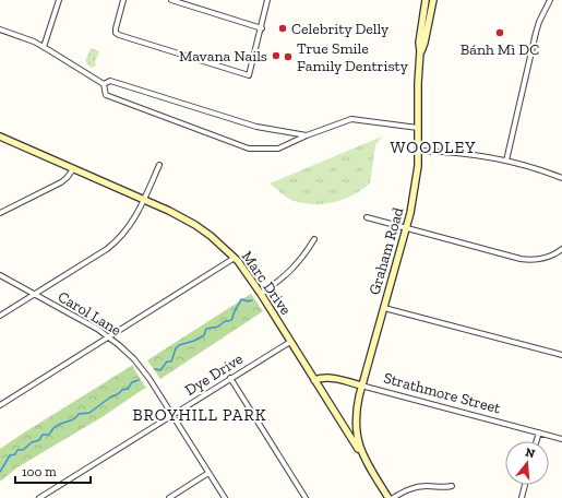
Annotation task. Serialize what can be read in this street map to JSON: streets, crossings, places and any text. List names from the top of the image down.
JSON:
{
  "streets": {
    "street": [
      "Graham Road",
      "Marc Drive",
      "Carol Lane",
      "Dye Drive",
      "Strathmore Street"
    ]
  },
  "crossings": [
    ["Graham Road", "Marc Drive"],
    ["Graham Road", "Strathmore Street"],
    ["Marc Drive", "Dye Drive"],
    ["Marc Drive", "Strathmore Street"],
    ["Carol Lane", "Dye Drive"]
  ],
  "districts": ["WOODLEY", "BROYHILL PARK"],
  "places": [
    "Celebrity Delly",
    "Bánh Mì DC",
    "Mavana Nails",
    "True Smile Family Dentristy"
  ],
  "scale_bar": "100 m",
  "north": "top"
}
